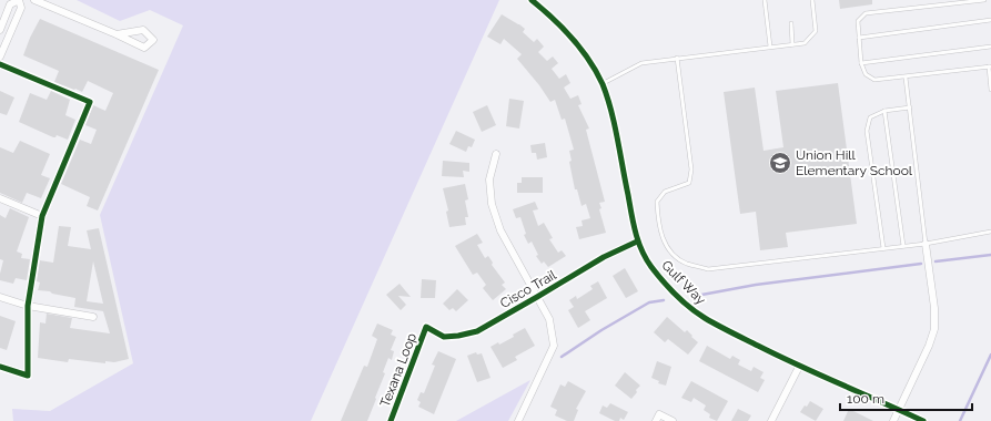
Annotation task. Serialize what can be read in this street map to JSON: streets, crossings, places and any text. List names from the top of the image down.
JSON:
{
  "streets": {
    "street": ["Gulf Way", "Cisco Trail", "Texana Loop"]
  },
  "crossings": [
    ["Gulf Way", "Cisco Trail"],
    ["Cisco Trail", "Texana Loop"]
  ],
  "places": {
    "school or university": ["Union Hill Elementary School"]
  },
  "scale_bar": "100 m"
}
